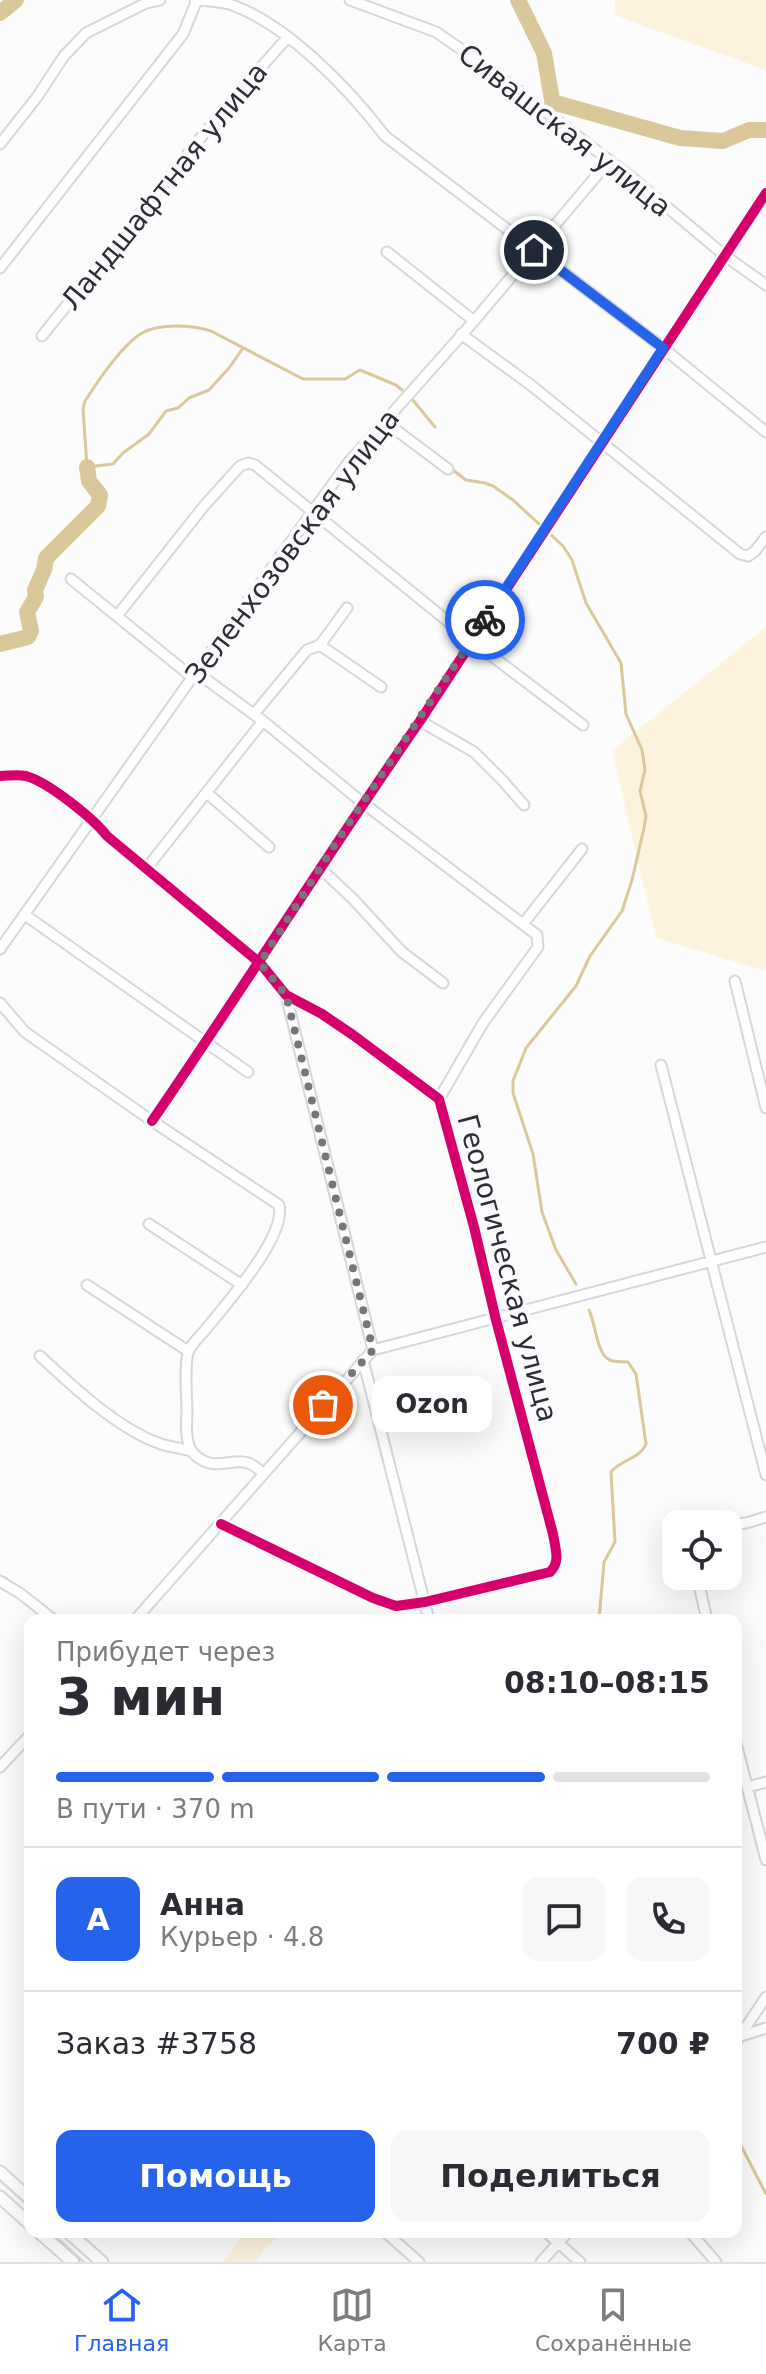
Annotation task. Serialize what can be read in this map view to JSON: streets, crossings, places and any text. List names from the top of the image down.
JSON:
{
  "streets": {
    "street": [
      "Сивашская улица",
      "Ландшафтная улица",
      "Зеленхозовская улица",
      "Геологическая улица"
    ]
  },
  "crossings": [
    ["Сивашская улица", "Зеленхозовская улица"],
    ["Зеленхозовская улица", "Геологическая улица"]
  ],
  "places": ["Ozon"],
  "page": {
    "bubble": "Ozon",
    "heading": ["3 мин", "Прибудет через", "08:10–08:15"],
    "panel": [
      "Анна",
      "Курьер · 4.8",
      "Заказ #3758",
      "700 ₽"
    ],
    "bar": "В пути · 370 m",
    "round": "А",
    "buttons": ["Помощь", "Поделиться"],
    "tabs": ["Главная", "Карта", "Сохранённые"]
  }
}
